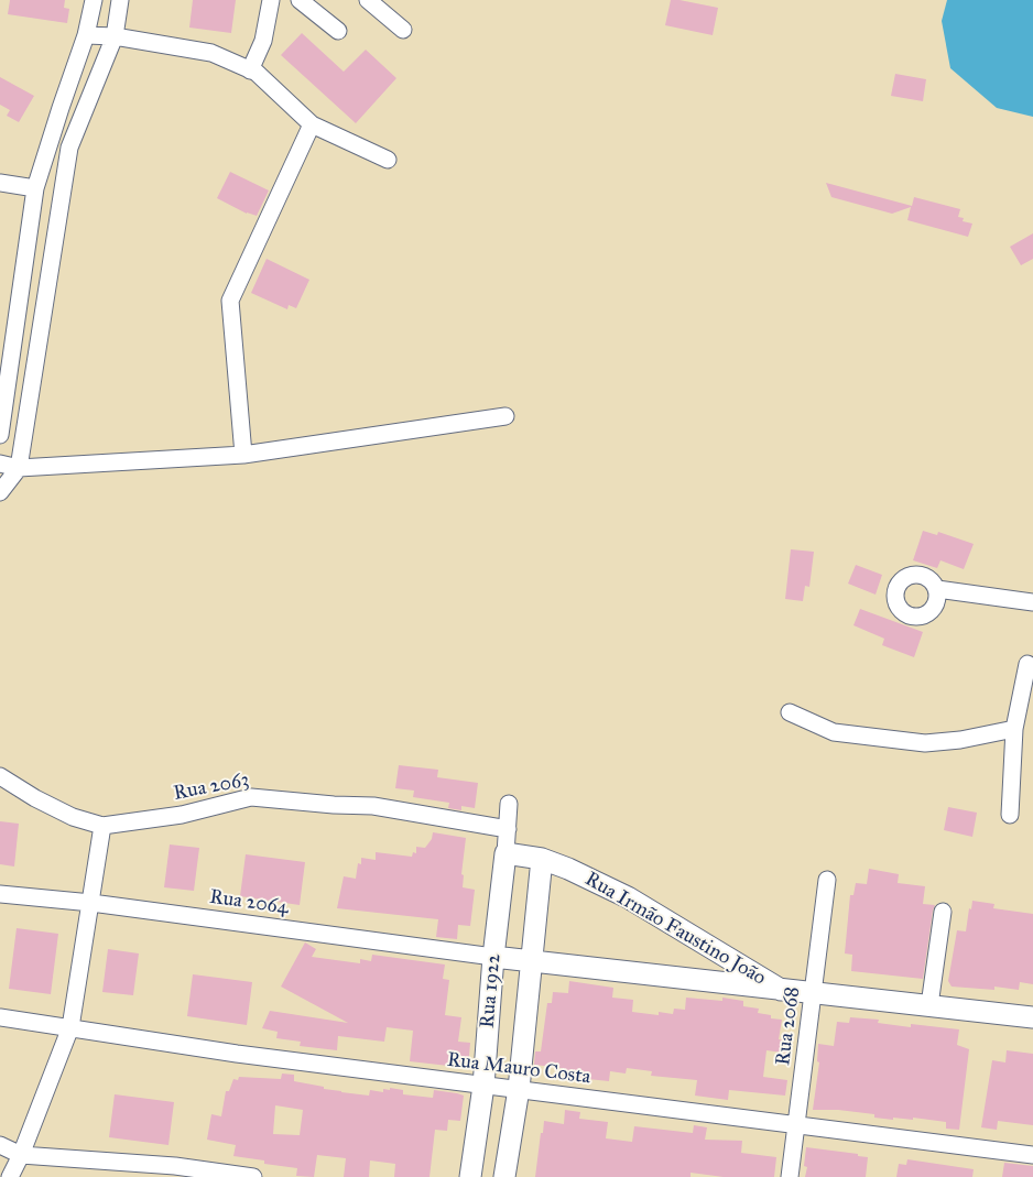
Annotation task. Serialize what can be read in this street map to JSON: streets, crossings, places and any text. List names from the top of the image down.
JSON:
{
  "streets": {
    "street": [
      "Rua 2063",
      "Rua 2064",
      "Rua Irmão Faustino João",
      "Rua 1922",
      "Rua 2068",
      "Rua Mauro Costa"
    ]
  },
  "crossings": [
    ["Rua 2063", "Rua 1922"],
    ["Rua 2064", "Rua Irmão Faustino João"],
    ["Rua 2064", "Rua 1922"],
    ["Rua Irmão Faustino João", "Rua 1922"],
    ["Rua Irmão Faustino João", "Rua 2068"],
    ["Rua 1922", "Rua Mauro Costa"],
    ["Rua 2068", "Rua Mauro Costa"]
  ]
}
